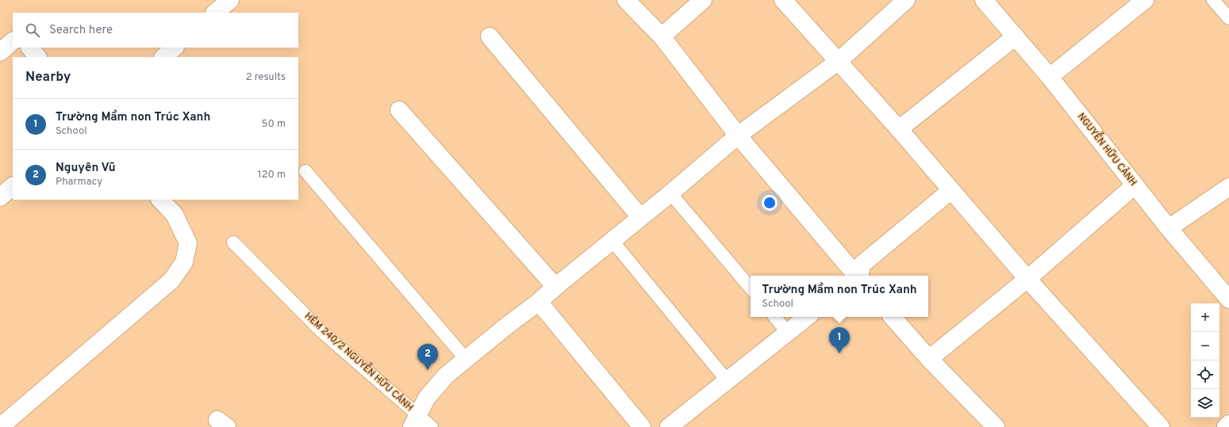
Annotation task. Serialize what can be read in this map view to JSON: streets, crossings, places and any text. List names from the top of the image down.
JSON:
{
  "streets": {
    "street": ["NGUYỄN HỮU CẢNH"],
    "lane": ["HẺM 240/2 NGUYỄN HỮU CẢNH"]
  },
  "page": {
    "search": "Search here",
    "heading": ["Nearby", "2 results"],
    "list": [
      {
        "mark": "1",
        "name": "Trường Mầm non Trúc Xanh",
        "note": "School",
        "value": "50 m"
      },
      {
        "mark": "2",
        "name": "Nguyên Vũ",
        "note": "Pharmacy",
        "value": "120 m"
      }
    ],
    "popup": ["Trường Mầm non Trúc Xanh", "School"],
    "map_buttons": ["+", "−"],
    "pins": ["1", "2"]
  }
}
